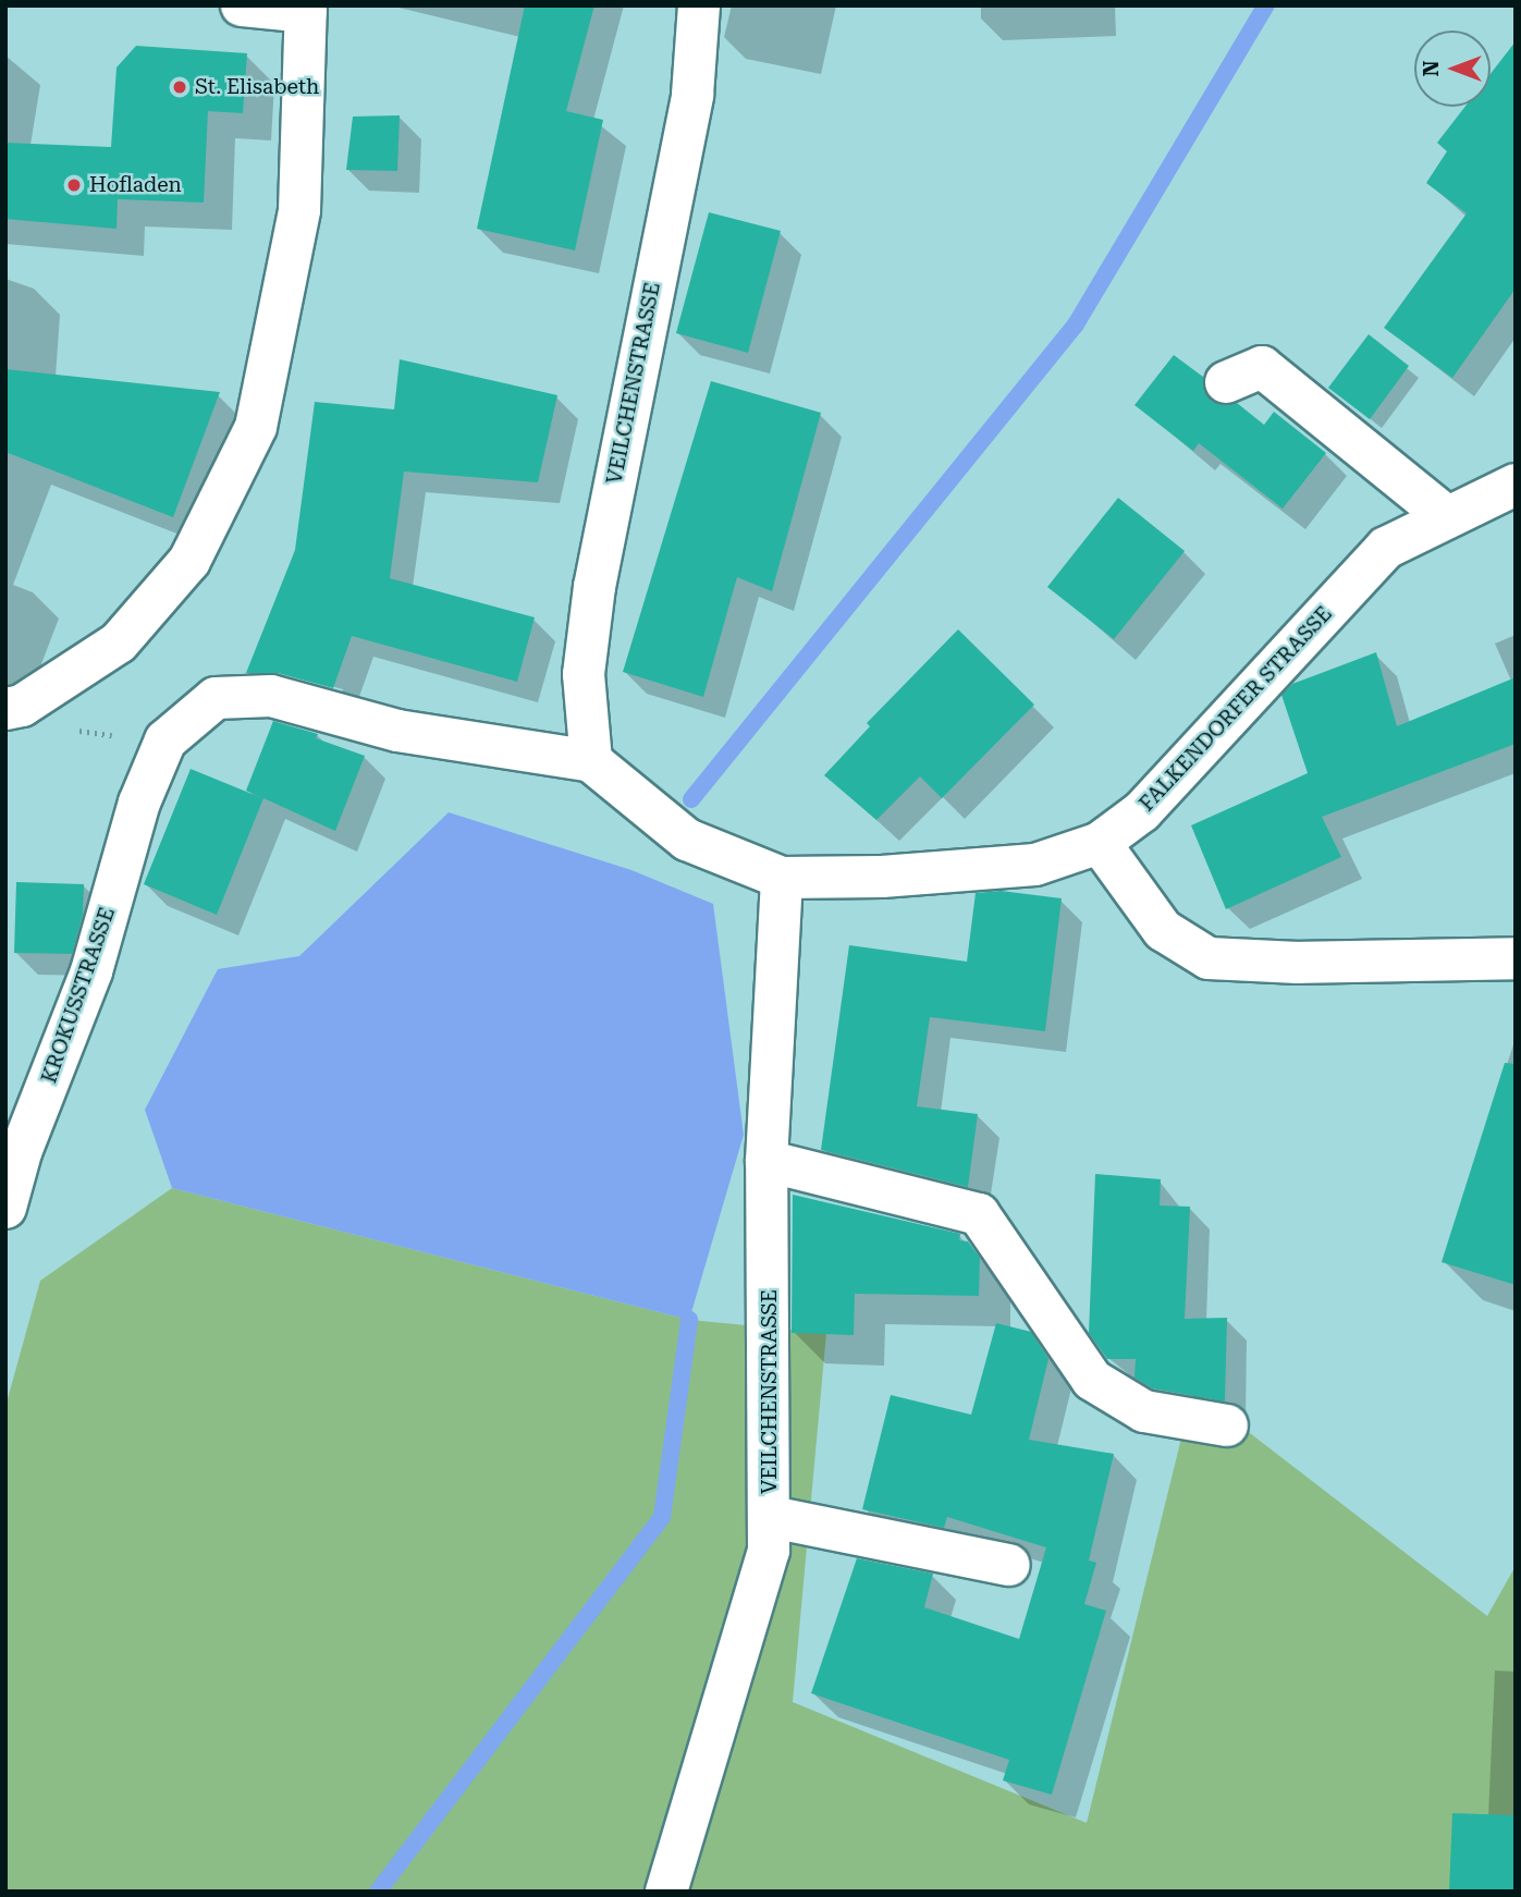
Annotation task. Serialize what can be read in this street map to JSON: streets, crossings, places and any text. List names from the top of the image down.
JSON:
{
  "streets": {
    "street": ["VEILCHENSTRASSE", "FALKENDORFER STRASSE", "KROKUSSTRASSE"]
  },
  "crossings": [
    ["VEILCHENSTRASSE", "FALKENDORFER STRASSE"]
  ],
  "places": ["St. Elisabeth", "Hofladen"],
  "north": "left"
}
